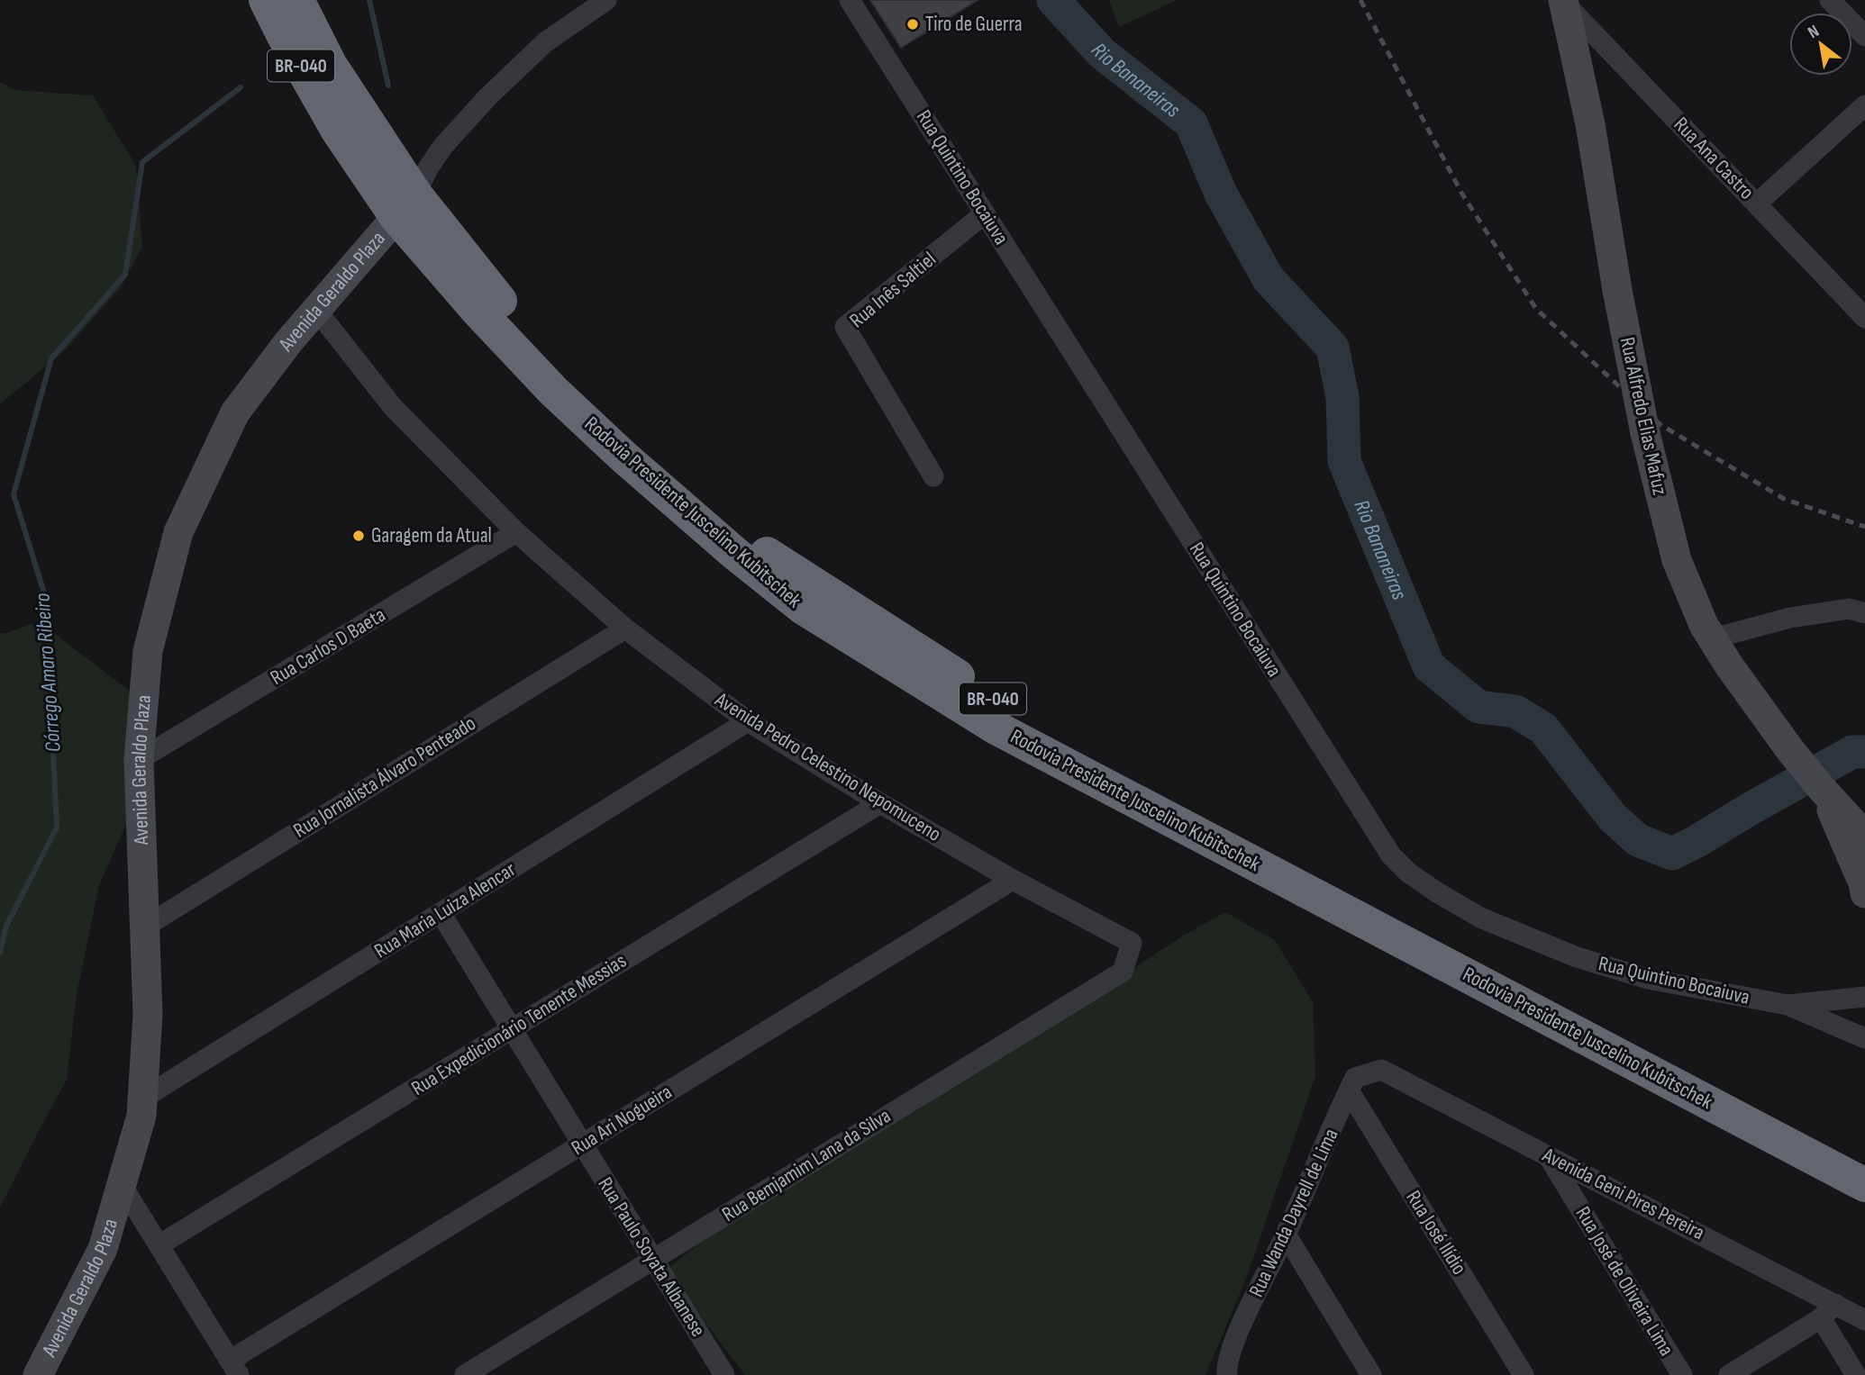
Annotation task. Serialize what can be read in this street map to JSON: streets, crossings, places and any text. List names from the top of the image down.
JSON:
{
  "streets": {
    "highway": ["BR-040", "Rodovia Presidente Juscelino Kubitschek"],
    "street": [
      "Rua Ana Castro",
      "Rua Quintino Bocaiuva",
      "Rua Inês Saltiel",
      "Avenida Geraldo Plaza",
      "Rua Alfredo Elias Mafuz",
      "Rua Carlos D Baeta",
      "Avenida Pedro Celestino Nepomuceno",
      "Rua Jornalista Álvaro Penteado",
      "Rua Maria Luiza Alencar",
      "Rua Expedicionário Tenente Messias",
      "Rua Ari Nogueira",
      "Rua Bemjamim Lana da Silva",
      "Avenida Geni Pires Pereira",
      "Rua Wanda Dayrell de Lima",
      "Rua José Ilídio",
      "Rua Paulo Soyata Albanese",
      "Rua José de Oliveira Lima"
    ]
  },
  "crossings": [
    ["Rua Ana Castro", "Rua Alfredo Elias Mafuz"],
    ["Rua Quintino Bocaiuva", "Rua Inês Saltiel"],
    ["Avenida Geraldo Plaza", "Rodovia Presidente Juscelino Kubitschek"],
    ["Avenida Geraldo Plaza", "Rua Carlos D Baeta"],
    ["Avenida Geraldo Plaza", "Avenida Pedro Celestino Nepomuceno"],
    ["Avenida Geraldo Plaza", "Rua Jornalista Álvaro Penteado"],
    ["Avenida Geraldo Plaza", "Rua Maria Luiza Alencar"],
    ["Rua Carlos D Baeta", "Avenida Pedro Celestino Nepomuceno"],
    ["Avenida Pedro Celestino Nepomuceno", "Rua Jornalista Álvaro Penteado"],
    ["Avenida Pedro Celestino Nepomuceno", "Rua Maria Luiza Alencar"],
    ["Avenida Pedro Celestino Nepomuceno", "Rua Expedicionário Tenente Messias"],
    ["Avenida Pedro Celestino Nepomuceno", "Rua Ari Nogueira"],
    ["Avenida Pedro Celestino Nepomuceno", "Rua Bemjamim Lana da Silva"],
    ["Rua Maria Luiza Alencar", "Rua Paulo Soyata Albanese"],
    ["Rua Expedicionário Tenente Messias", "Rua Paulo Soyata Albanese"],
    ["Rua Ari Nogueira", "Rua Paulo Soyata Albanese"],
    ["Rua Bemjamim Lana da Silva", "Rua Paulo Soyata Albanese"],
    ["Avenida Geni Pires Pereira", "Rua Wanda Dayrell de Lima"],
    ["Avenida Geni Pires Pereira", "Rua José de Oliveira Lima"],
    ["Rua Wanda Dayrell de Lima", "Rua José Ilídio"]
  ],
  "water": ["Rio Bananeiras", "Córrego Amaro Ribeiro"],
  "places": ["Tiro de Guerra", "Garagem da Atual"],
  "north": "top left"
}
